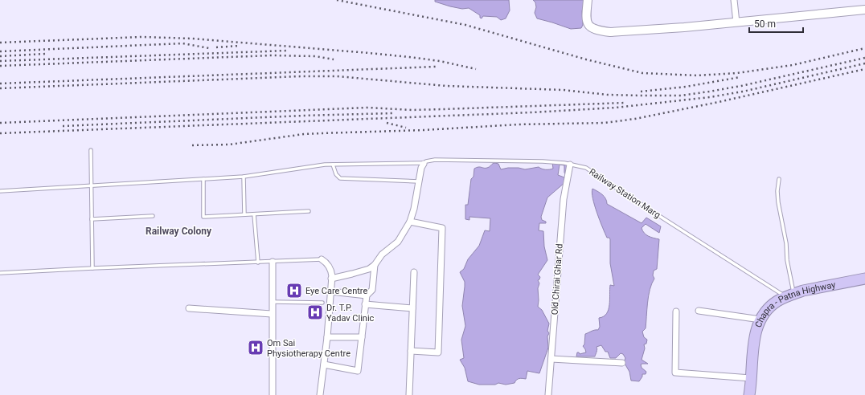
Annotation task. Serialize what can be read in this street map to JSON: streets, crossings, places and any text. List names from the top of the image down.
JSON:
{
  "streets": {
    "highway": ["Chapra - Patna Highway"],
    "street": ["Old Chirai Ghar Rd"],
    "lane": ["Railway Station Marg"]
  },
  "crossings": [
    ["Railway Station Marg", "Old Chirai Ghar Rd"],
    ["Railway Station Marg", "Chapra - Patna Highway"]
  ],
  "districts": ["Railway Colony"],
  "places": {
    "hospital": ["Eye Care Centre", "Dr. T.P. Yadav Clinic", "Om Sai Physiotherapy Centre"]
  },
  "scale_bar": "50 m"
}
